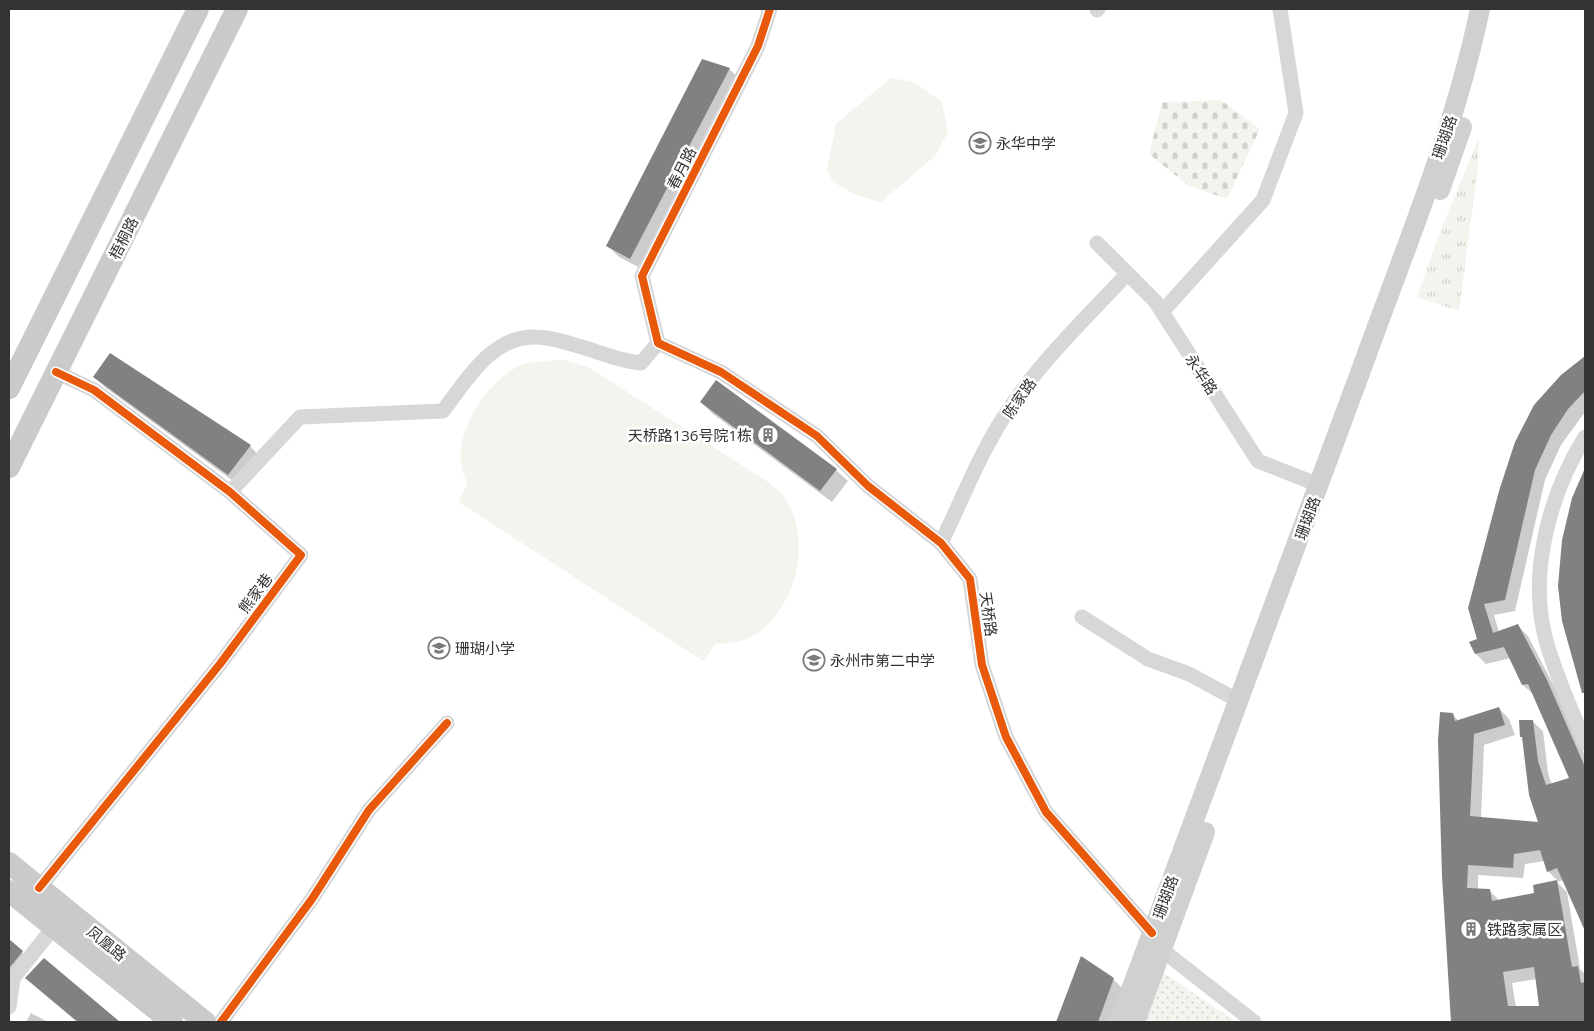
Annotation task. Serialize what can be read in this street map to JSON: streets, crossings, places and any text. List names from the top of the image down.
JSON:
{
  "streets": {
    "main road": ["珊瑚路", "梧桐路", "凤凰路"],
    "street": [
      "春月路",
      "永华路",
      "陈家路",
      "熊家巷",
      "天桥路"
    ]
  },
  "crossings": [
    ["珊瑚路", "永华路"],
    ["珊瑚路", "天桥路"],
    ["春月路", "天桥路"],
    ["梧桐路", "熊家巷"],
    ["永华路", "陈家路"],
    ["陈家路", "天桥路"],
    ["熊家巷", "凤凰路"]
  ],
  "places": {
    "school or university": ["永华中学", "珊瑚小学", "永州市第二中学"],
    "building": ["天桥路136号院1栋", "铁路家属区"]
  }
}
